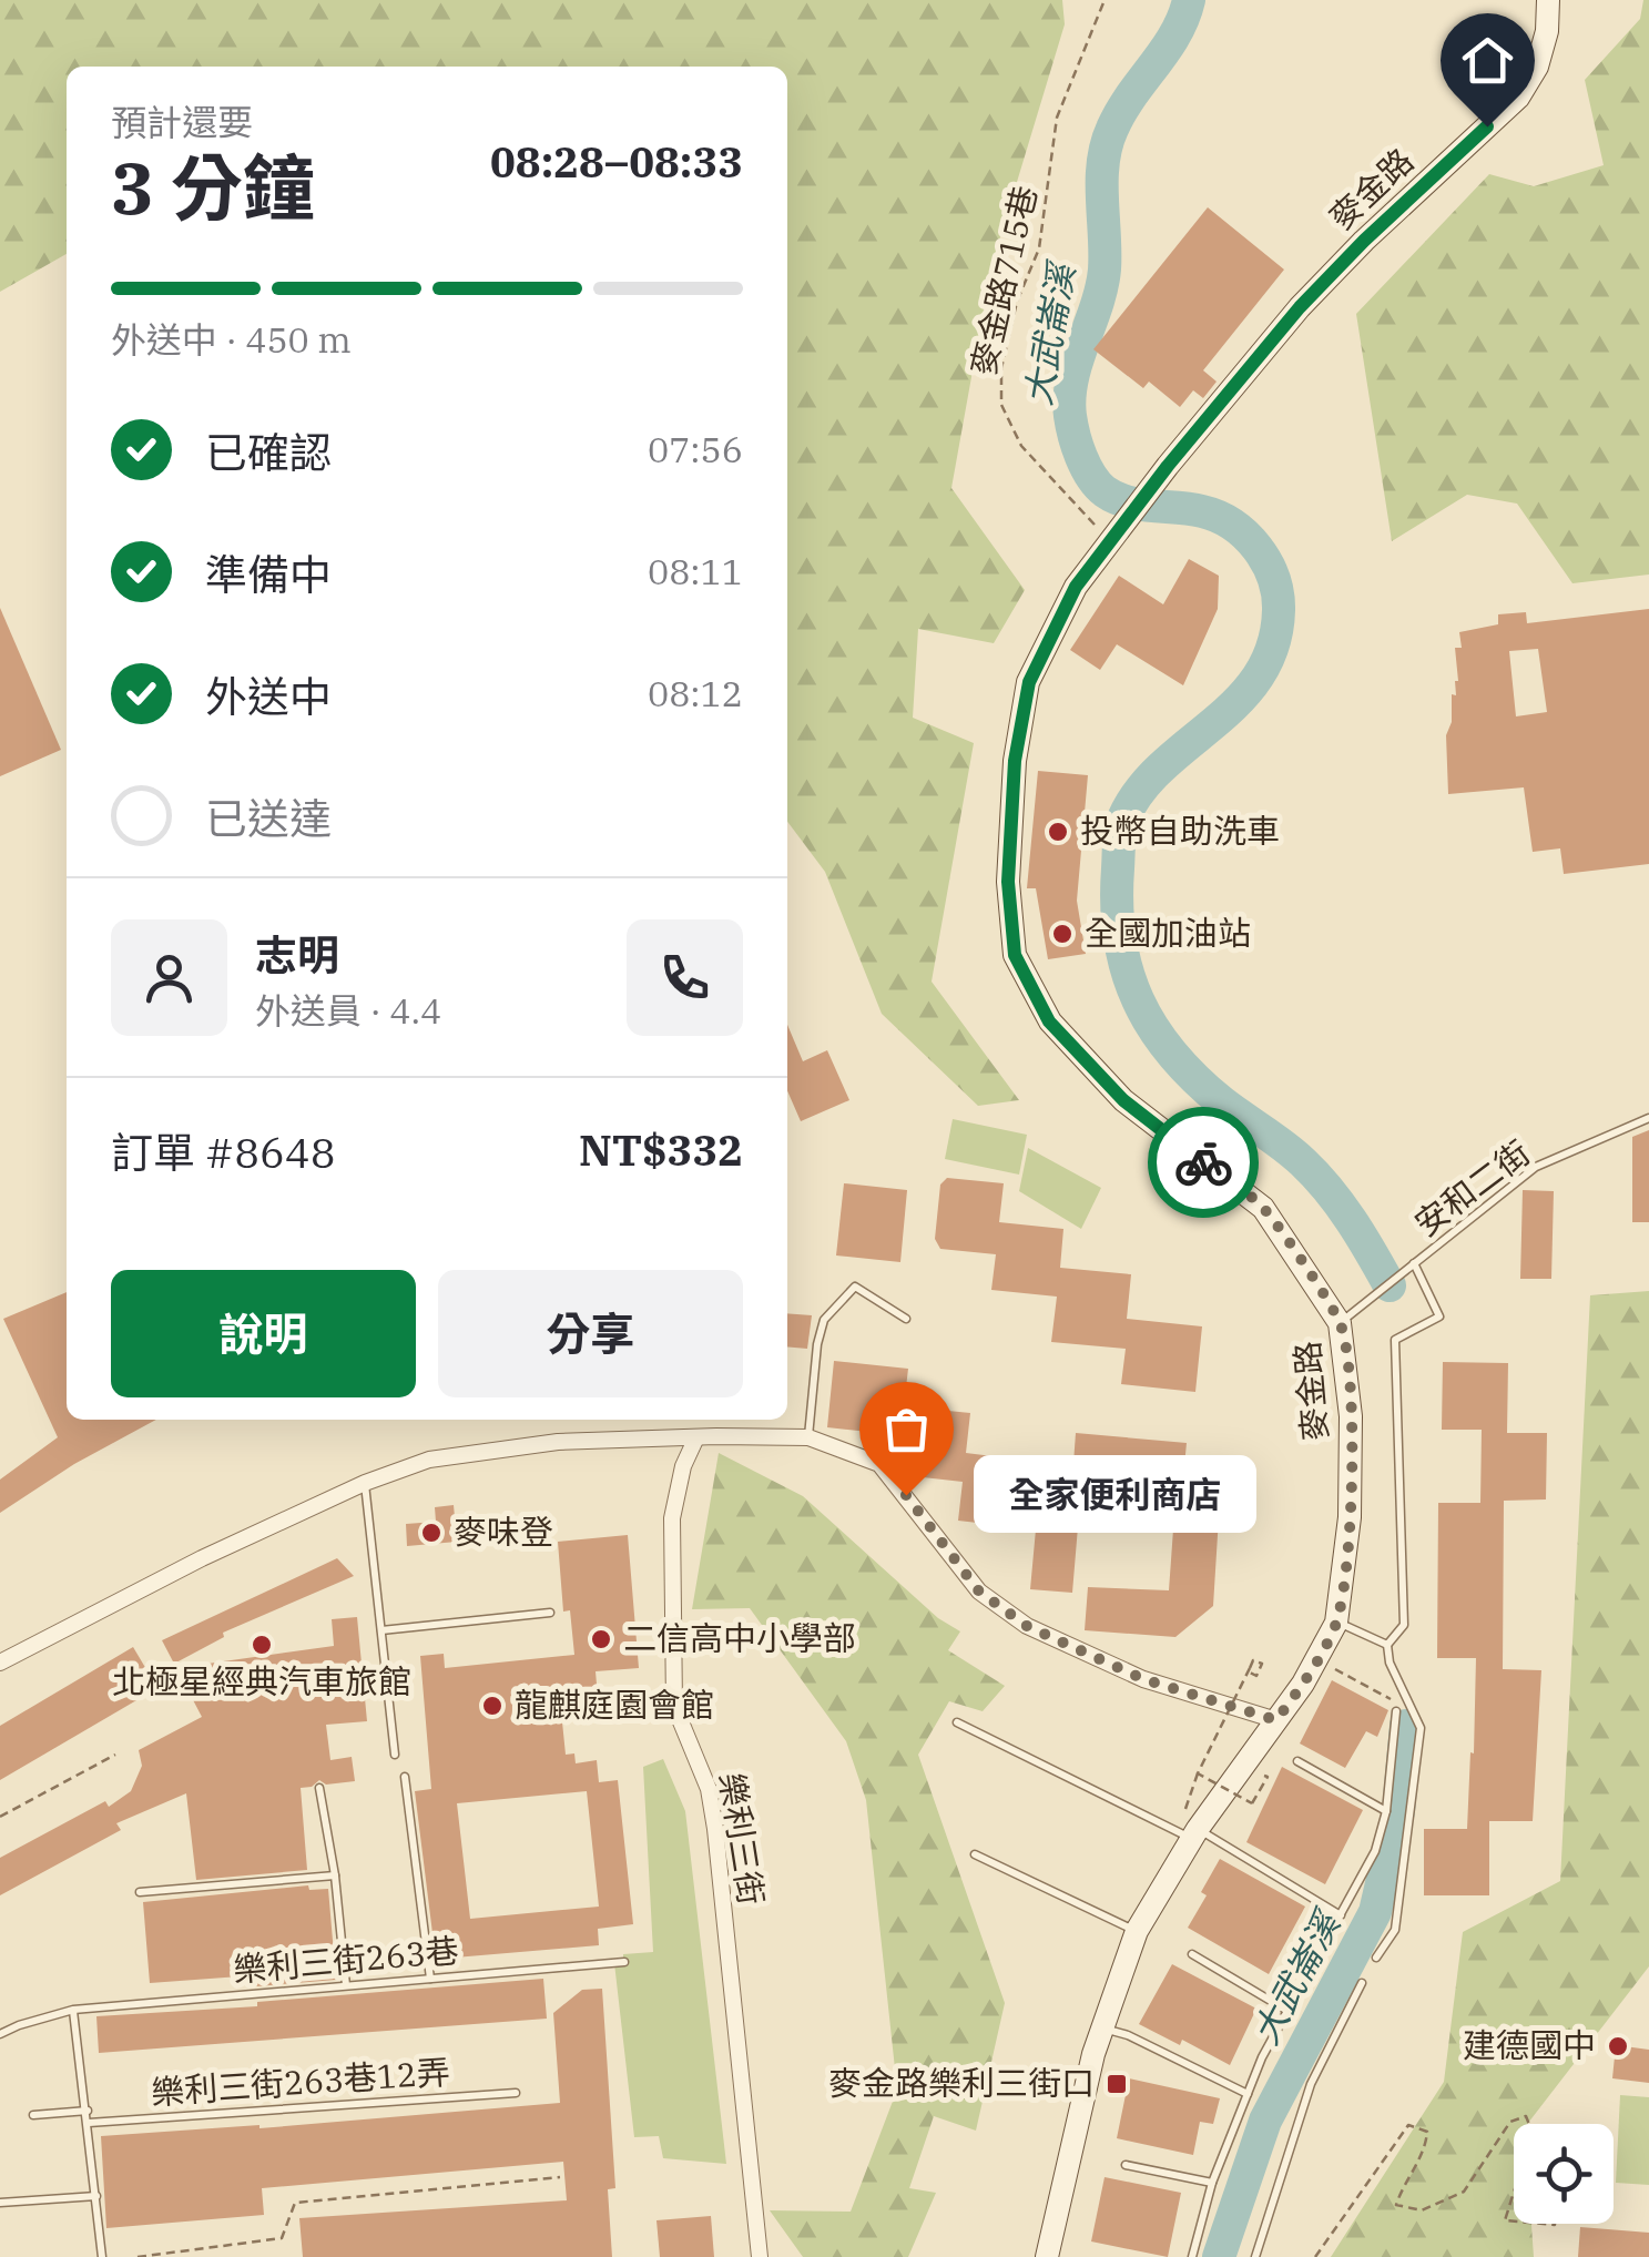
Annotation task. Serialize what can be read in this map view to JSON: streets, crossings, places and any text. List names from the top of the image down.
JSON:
{
  "streets": {
    "street": ["麥金路", "樂利三街"],
    "lane": ["安和二街", "樂利三街263巷", "樂利三街263巷12弄"],
    "path": ["麥金路715巷"]
  },
  "crossings": [
    ["麥金路", "麥金路715巷"],
    ["麥金路", "安和二街"]
  ],
  "water": ["大武崙溪"],
  "places": {
    "other": [
      "投幣自助洗車",
      "全國加油站",
      "全家便利商店",
      "麥味登",
      "二信高中小學部",
      "北極星經典汽車旅館",
      "龍麒庭園會館",
      "建德國中"
    ],
    "transit": ["麥金路樂利三街口"]
  },
  "page": {
    "heading": ["3 分鐘", "預計還要", "08:28–08:33"],
    "panel": [
      "志明",
      "外送員 · 4.4",
      "訂單 #8648",
      "NT$332"
    ],
    "bar": "外送中 · 450 m",
    "list": [
      ["已確認", "07:56"],
      ["準備中", "08:11"],
      ["外送中", "08:12"],
      "已送達"
    ],
    "buttons": ["說明", "分享"],
    "bubble": "全家便利商店"
  }
}
